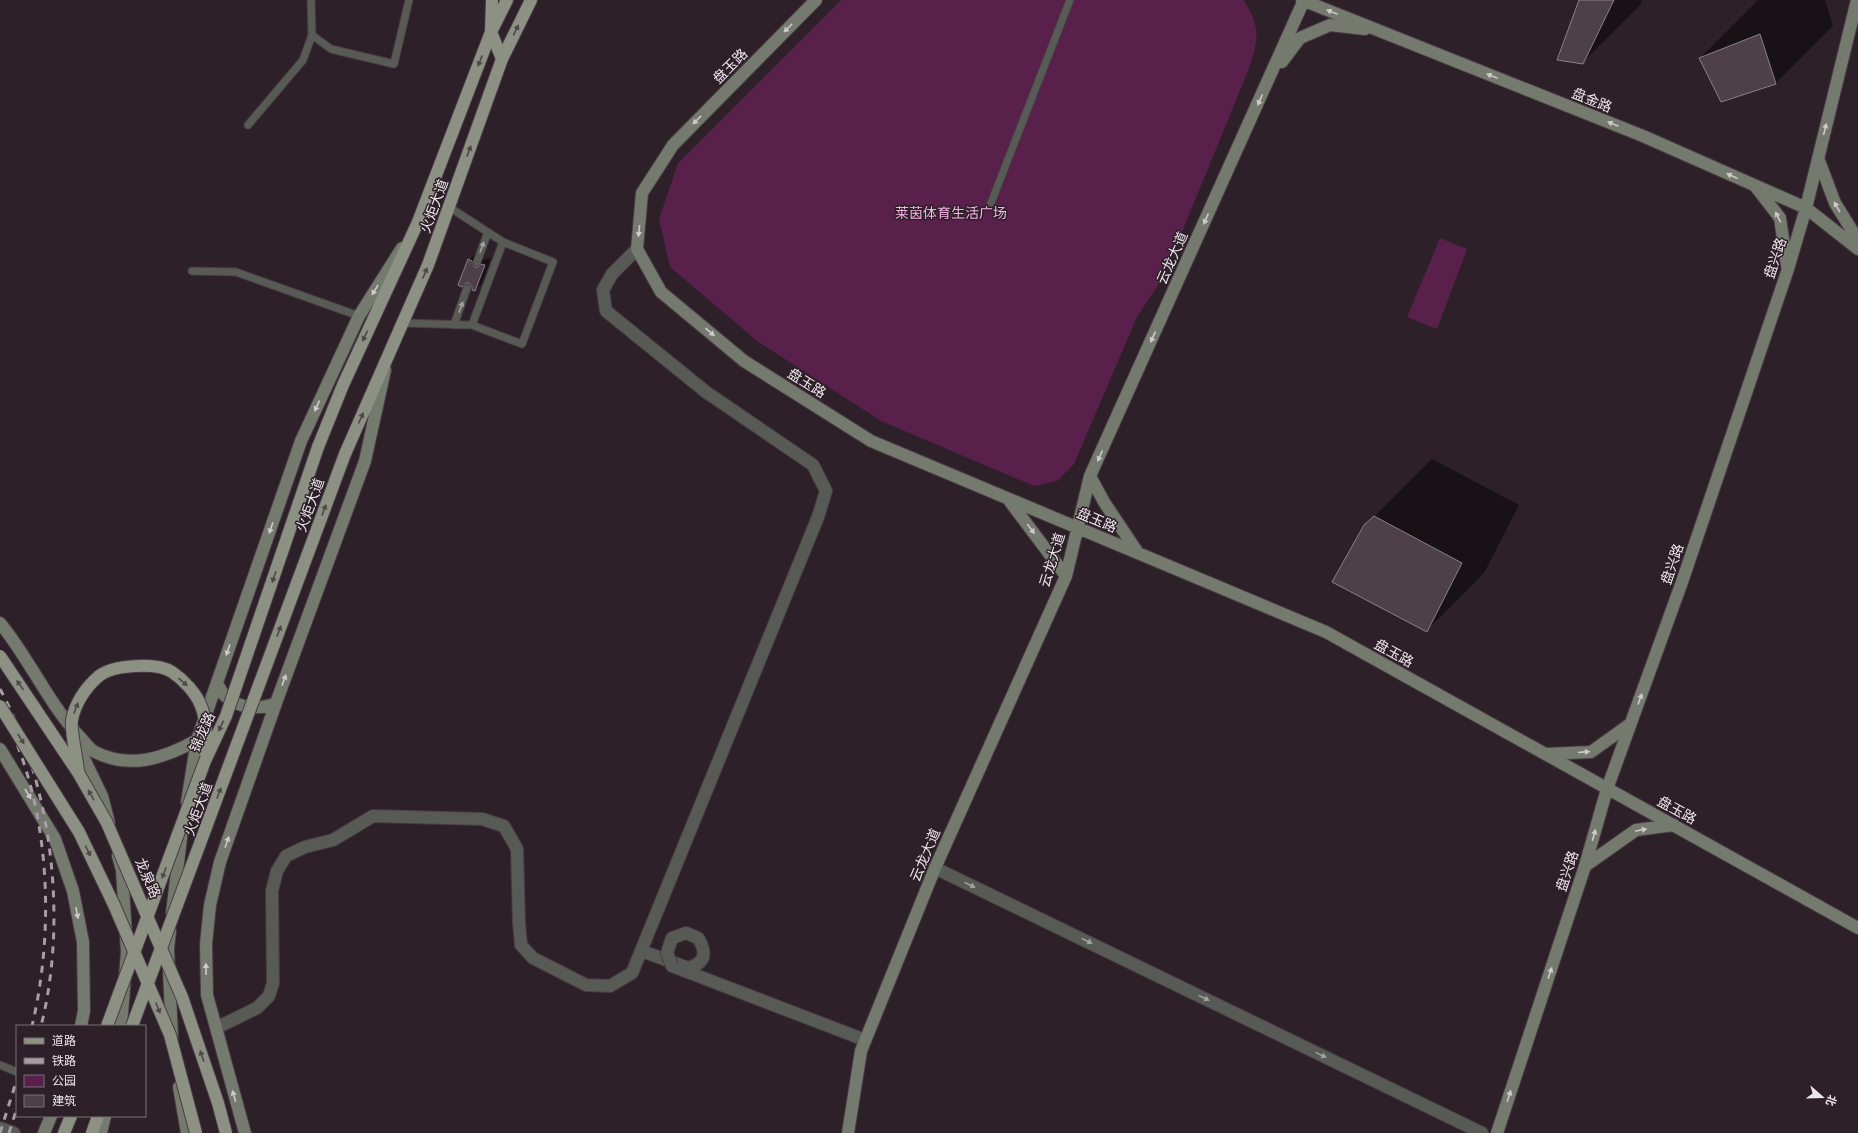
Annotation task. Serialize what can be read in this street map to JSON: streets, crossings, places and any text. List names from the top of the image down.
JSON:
{
  "streets": {
    "main road": ["火炬大道", "锦龙路", "龙泉路"],
    "street": [
      "盘玉路",
      "盘金路",
      "云龙大道",
      "盘兴路"
    ]
  },
  "crossings": [
    ["盘玉路", "云龙大道"],
    ["盘玉路", "盘兴路"],
    ["盘金路", "云龙大道"],
    ["盘金路", "盘兴路"],
    ["火炬大道", "锦龙路"]
  ],
  "one_way": [
    "盘金路",
    "云龙大道",
    "盘兴路",
    "锦龙路"
  ],
  "parks": ["莱茵体育生活广场"],
  "legend": [
    "道路",
    "铁路",
    "公园",
    "建筑"
  ],
  "north": "right"
}
